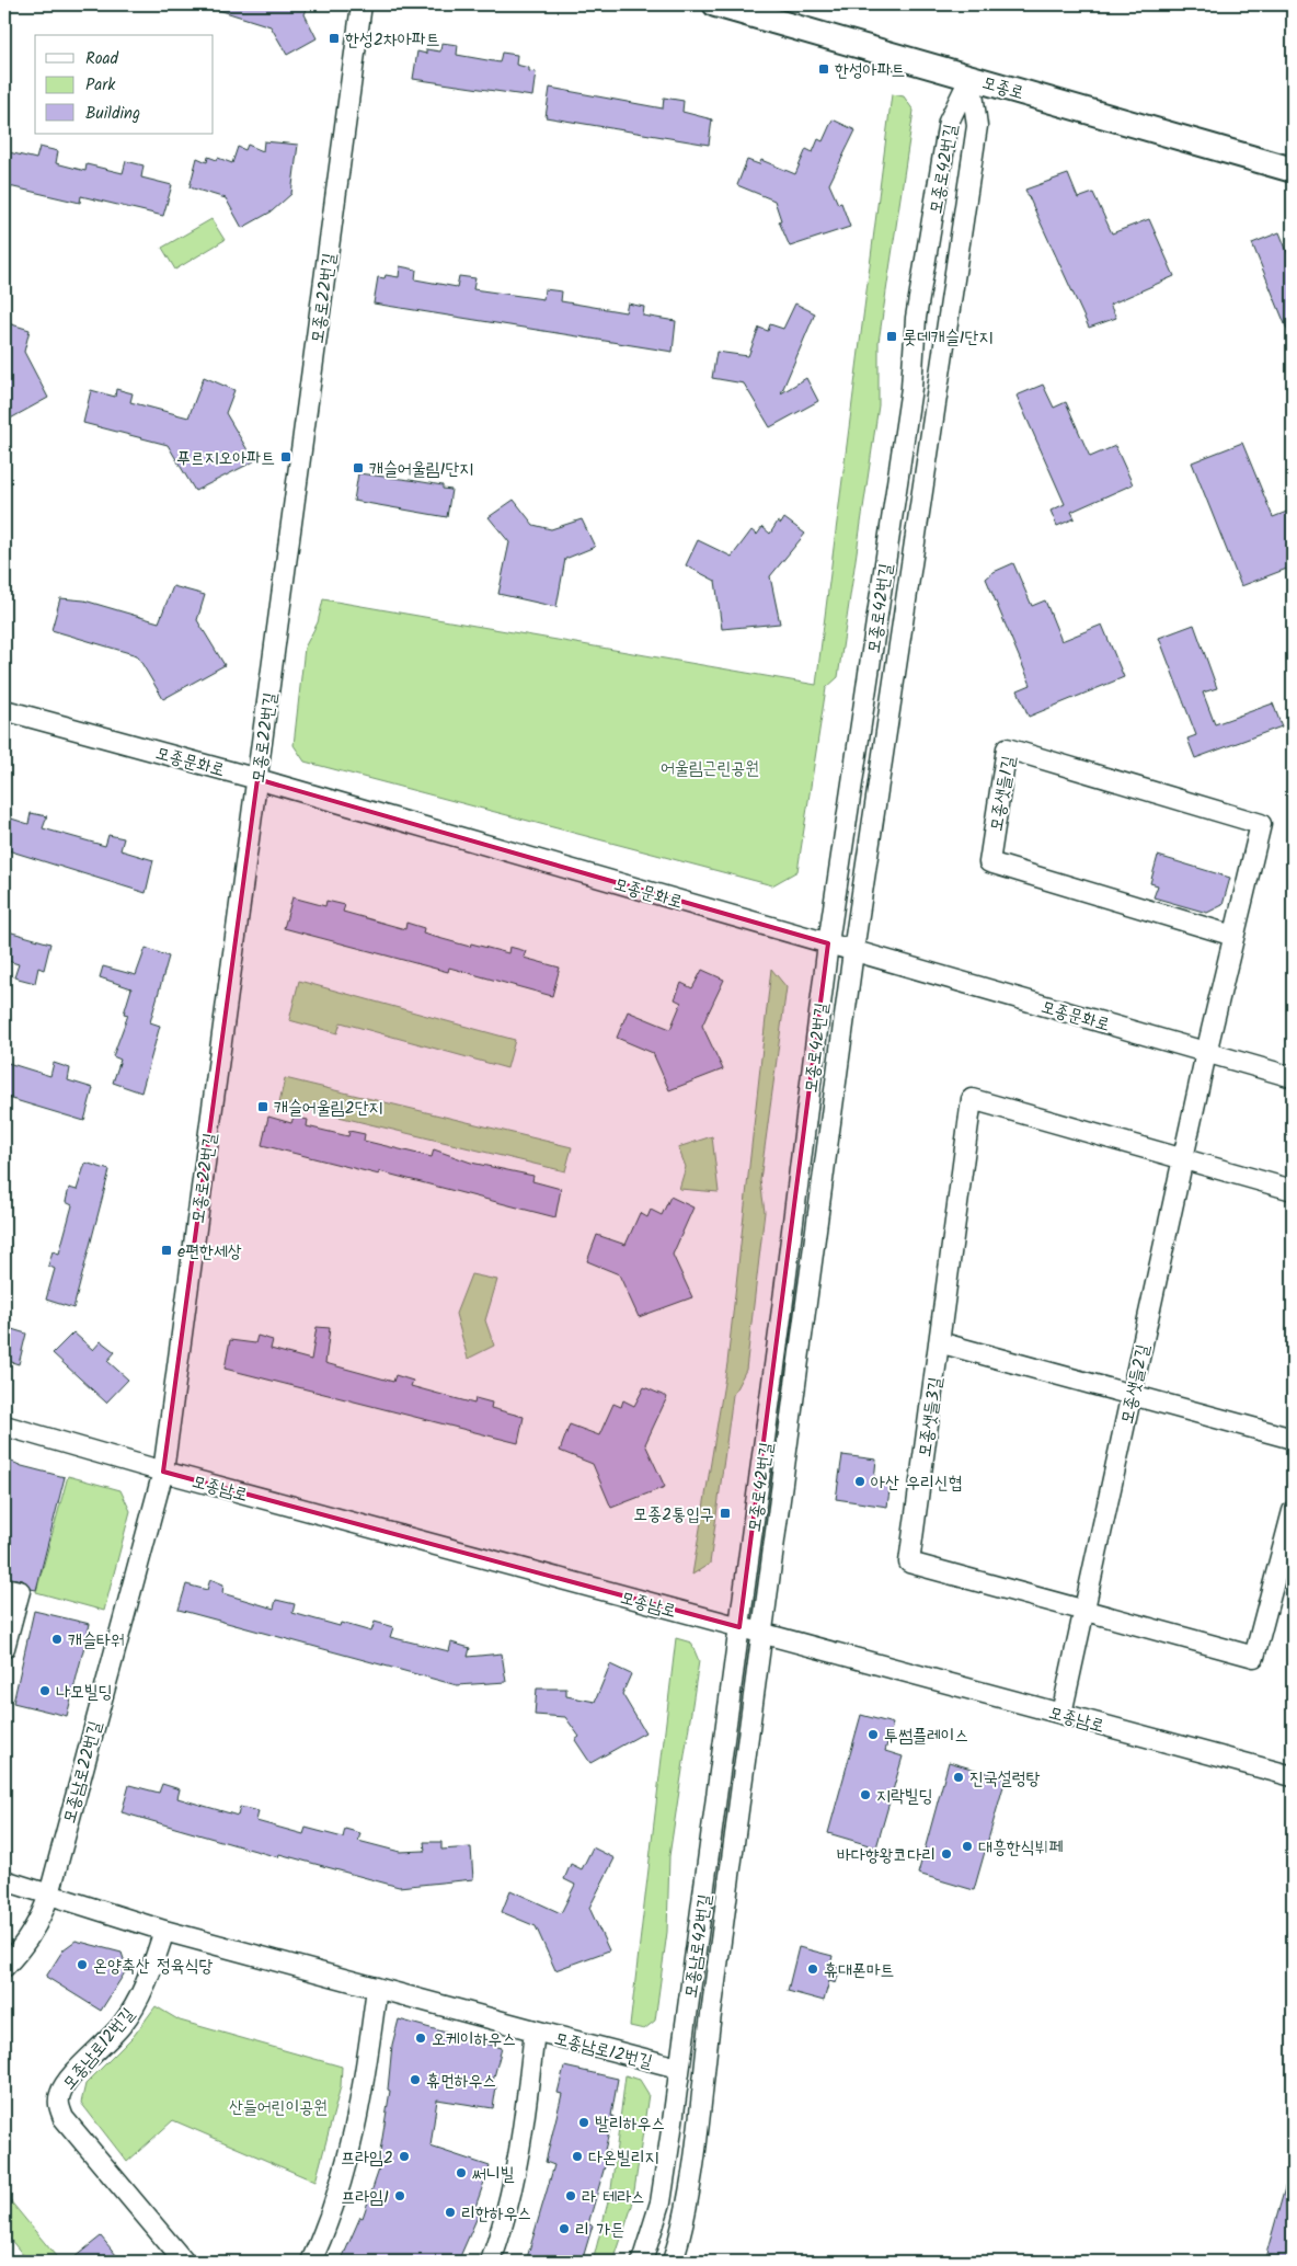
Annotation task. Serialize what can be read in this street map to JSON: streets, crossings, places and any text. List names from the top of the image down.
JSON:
{
  "streets": {
    "street": [
      "모종로",
      "모종로42번길",
      "모종로22번길",
      "모종문화로",
      "모종샛들1길",
      "모종샛들2길",
      "모종샛들3길",
      "모종남로",
      "모종남로22번길",
      "모종남로42번길",
      "모종남로12번길"
    ]
  },
  "crossings": [
    ["모종로", "모종로42번길"],
    ["모종로42번길", "모종문화로"],
    ["모종로42번길", "모종남로"],
    ["모종로42번길", "모종남로42번길"],
    ["모종로22번길", "모종문화로"],
    ["모종로22번길", "모종남로"],
    ["모종로22번길", "모종남로22번길"],
    ["모종문화로", "모종샛들1길"],
    ["모종문화로", "모종샛들2길"],
    ["모종샛들1길", "모종샛들2길"],
    ["모종샛들2길", "모종샛들3길"],
    ["모종샛들2길", "모종남로"],
    ["모종남로", "모종남로22번길"],
    ["모종남로", "모종남로42번길"],
    ["모종남로42번길", "모종남로12번길"]
  ],
  "parks": ["어울림근린공원", "산들어린이공원"],
  "places": {
    "transit": [
      "한성2차아파트",
      "한성아파트",
      "롯데캐슬1단지",
      "푸르지오아파트",
      "캐슬어울림1단지",
      "캐슬어울림2단지",
      "e편한세상",
      "모종2통입구"
    ],
    "other": [
      "아산 우리신협",
      "캐슬타워",
      "나모빌딩",
      "투썸플레이스",
      "진국설렁탕",
      "지락빌딩",
      "대흥한식뷔페",
      "바다향왕코다리",
      "온양축산 정육식당",
      "휴대폰마트",
      "오케이하우스",
      "휴먼하우스",
      "발리하우스",
      "프라임2",
      "다온빌리지",
      "써니빌",
      "프라임1",
      "라 테라스",
      "리한하우스",
      "리 가든"
    ]
  },
  "legend": ["Road", "Park", "Building"]
}
